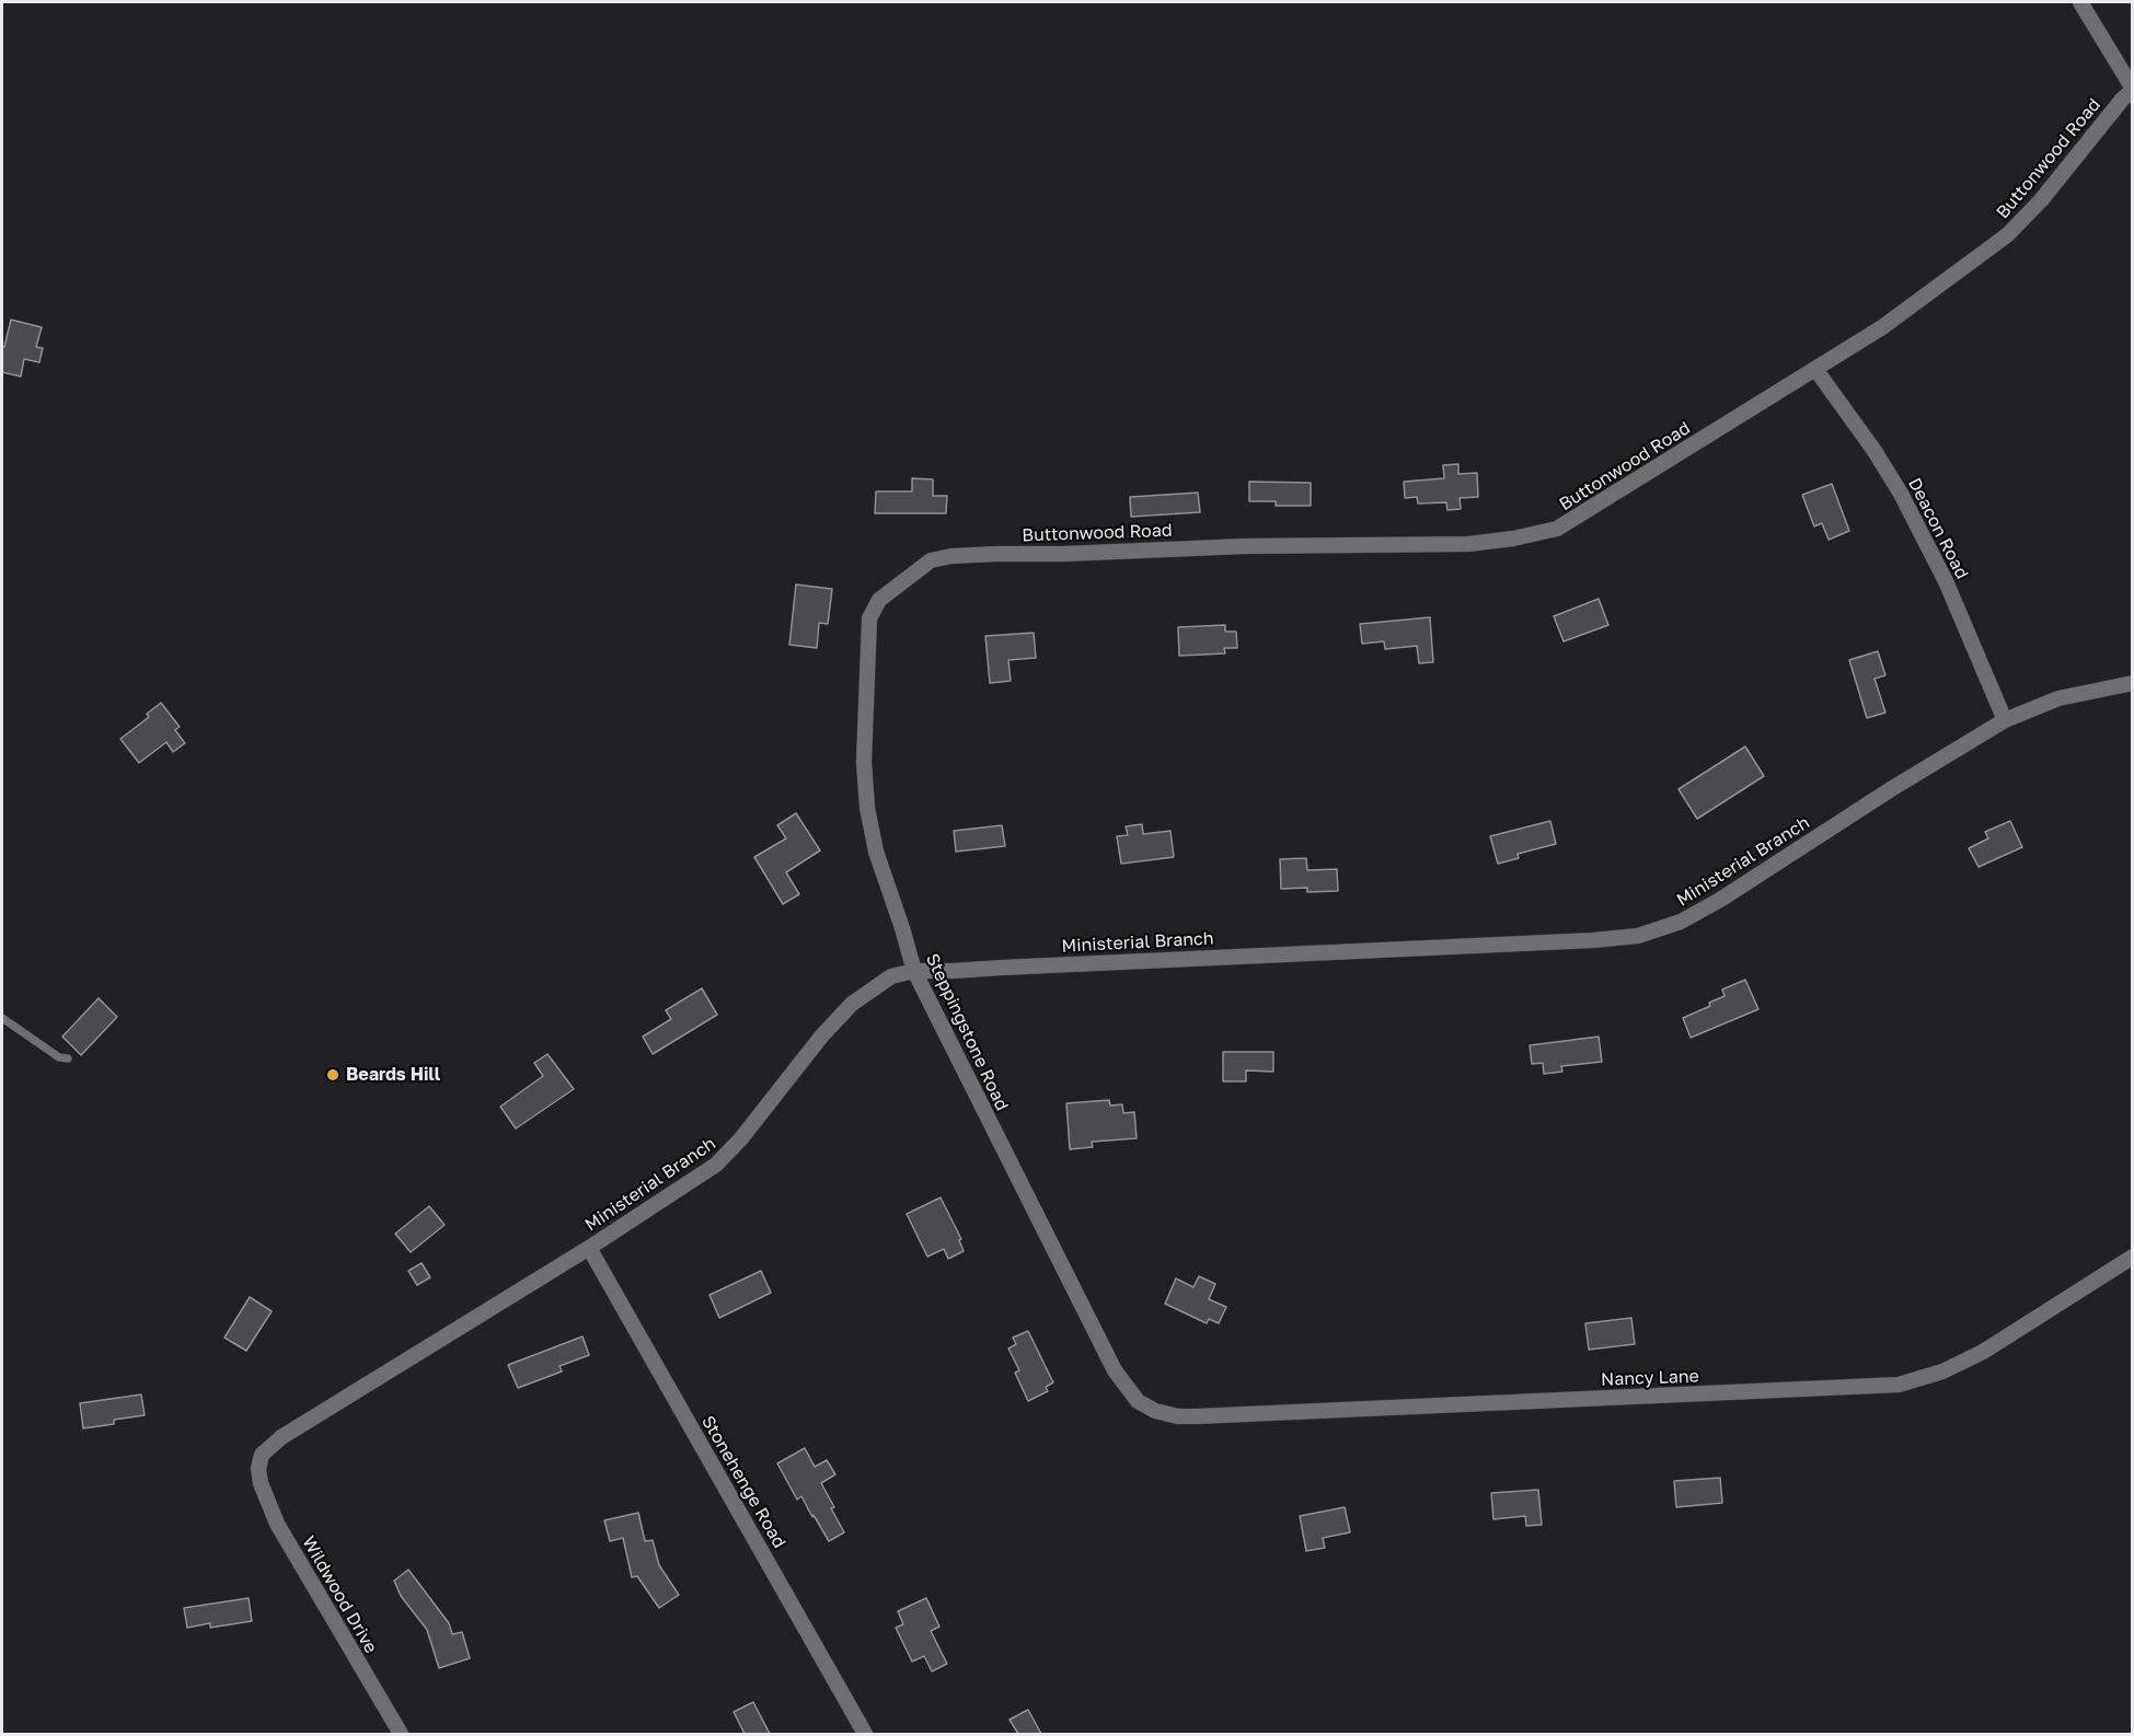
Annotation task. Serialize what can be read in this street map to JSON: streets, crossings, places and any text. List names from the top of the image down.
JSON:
{
  "streets": {
    "street": [
      "Buttonwood Road",
      "Deacon Road",
      "Ministerial Branch",
      "Steppingstone Road",
      "Nancy Lane",
      "Stonehenge Road",
      "Wildwood Drive"
    ]
  },
  "crossings": [
    ["Buttonwood Road", "Deacon Road"],
    ["Buttonwood Road", "Steppingstone Road"],
    ["Deacon Road", "Ministerial Branch"],
    ["Ministerial Branch", "Steppingstone Road"],
    ["Ministerial Branch", "Stonehenge Road"],
    ["Ministerial Branch", "Wildwood Drive"],
    ["Steppingstone Road", "Nancy Lane"]
  ],
  "places": ["Beards Hill"]
}
